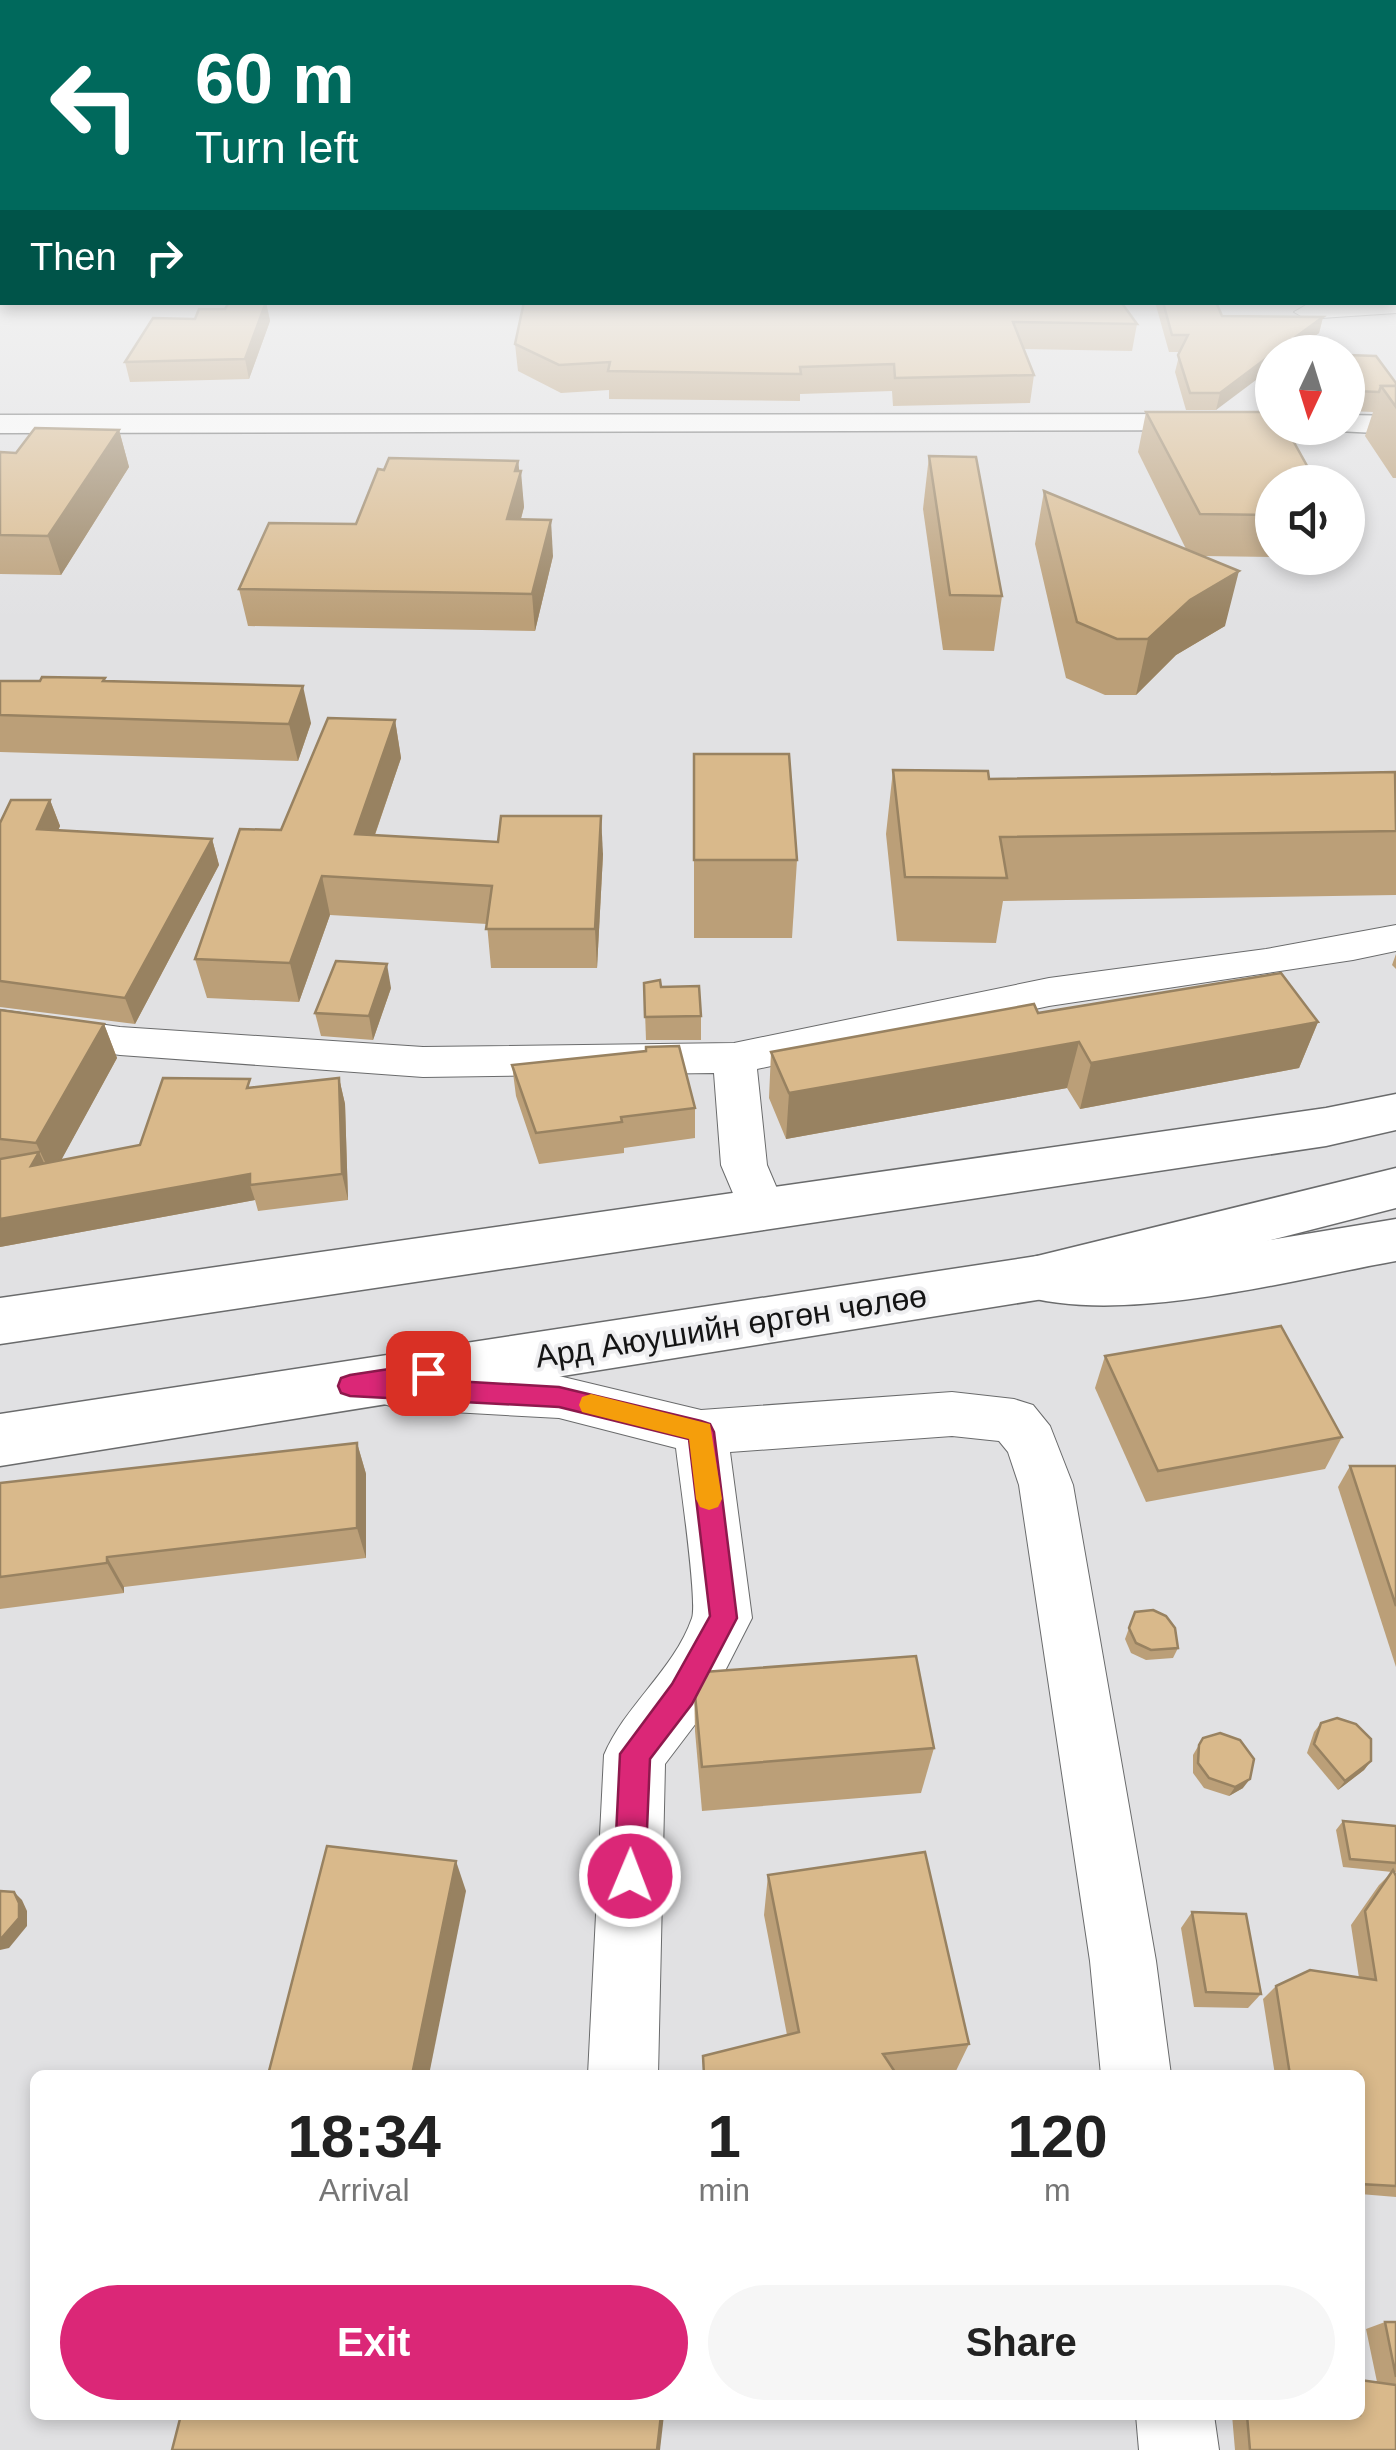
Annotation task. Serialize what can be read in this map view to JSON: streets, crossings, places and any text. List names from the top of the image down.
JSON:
{
  "streets": {
    "main road": ["Ард Аюушийн өргөн чөлөө"]
  },
  "north": "bottom",
  "page": {
    "turn": ["60 m", "Turn left"],
    "then": "Then",
    "eta": [
      "18:34",
      "Arrival",
      "1",
      "min",
      "120",
      "m"
    ],
    "buttons": ["Exit", "Share"]
  }
}
